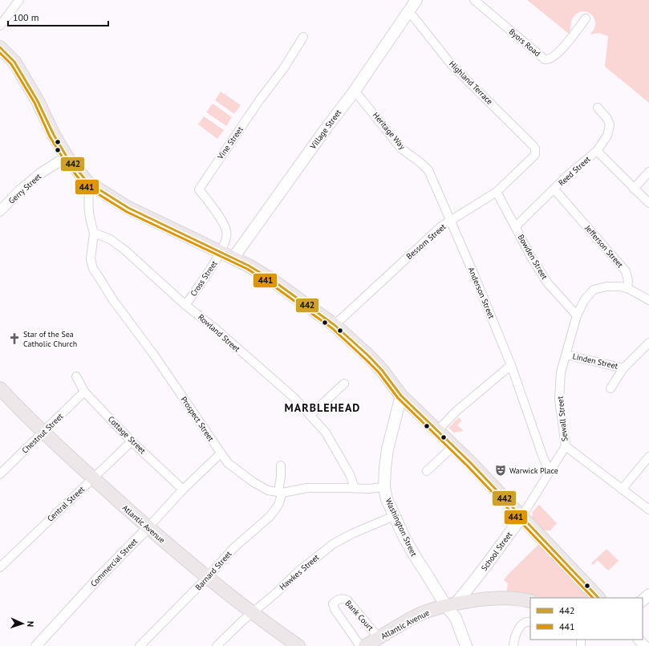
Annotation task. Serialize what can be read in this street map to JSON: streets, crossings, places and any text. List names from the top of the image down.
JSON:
{
  "streets": {
    "main road": [
      "Village Street",
      "Atlantic Avenue",
      "Washington Street",
      "School Street"
    ],
    "street": [
      "Byors Road",
      "Highland Terrace",
      "Heritage Way",
      "Vine Street",
      "Reed Street",
      "Gerry Street",
      "Bessom Street",
      "Jefferson Street",
      "Bowden Street",
      "Cross Street",
      "Anderson Street",
      "Rowland Street",
      "Linden Street",
      "Prospect Street",
      "Sewall Street",
      "Chestnut Street",
      "Cottage Street",
      "Central Street",
      "Commercial Street",
      "Barnard Street",
      "Hawkes Street",
      "Bank Court"
    ]
  },
  "crossings": [
    ["Highland Terrace", "Village Street"],
    ["Highland Terrace", "Bessom Street"],
    ["Village Street", "Heritage Way"],
    ["Heritage Way", "Bessom Street"],
    ["Heritage Way", "Anderson Street"],
    ["Vine Street", "Cross Street"],
    ["Reed Street", "Jefferson Street"],
    ["Reed Street", "Bowden Street"],
    ["Bessom Street", "Bowden Street"],
    ["Bessom Street", "Anderson Street"],
    ["Jefferson Street", "Sewall Street"],
    ["Bowden Street", "Sewall Street"],
    ["Cross Street", "Rowland Street"],
    ["Anderson Street", "School Street"],
    ["Rowland Street", "Prospect Street"],
    ["Linden Street", "Sewall Street"],
    ["Prospect Street", "Washington Street"],
    ["Prospect Street", "Commercial Street"],
    ["Prospect Street", "Barnard Street"],
    ["Sewall Street", "School Street"],
    ["Chestnut Street", "Cottage Street"],
    ["Chestnut Street", "Atlantic Avenue"],
    ["Cottage Street", "Central Street"],
    ["Cottage Street", "Commercial Street"],
    ["Central Street", "Atlantic Avenue"],
    ["Atlantic Avenue", "Washington Street"],
    ["Atlantic Avenue", "School Street"],
    ["Atlantic Avenue", "Commercial Street"],
    ["Atlantic Avenue", "Barnard Street"],
    ["Atlantic Avenue", "Hawkes Street"],
    ["Atlantic Avenue", "Bank Court"],
    ["Washington Street", "School Street"],
    ["Washington Street", "Hawkes Street"]
  ],
  "districts": ["MARBLEHEAD"],
  "places": {
    "church": ["Star of the Sea Catholic Church"],
    "theatre": ["Warwick Place"]
  },
  "lines": ["transit line 442", "transit line 441"],
  "legend": ["442", "441"],
  "scale_bar": "100 m",
  "north": "right"
}
